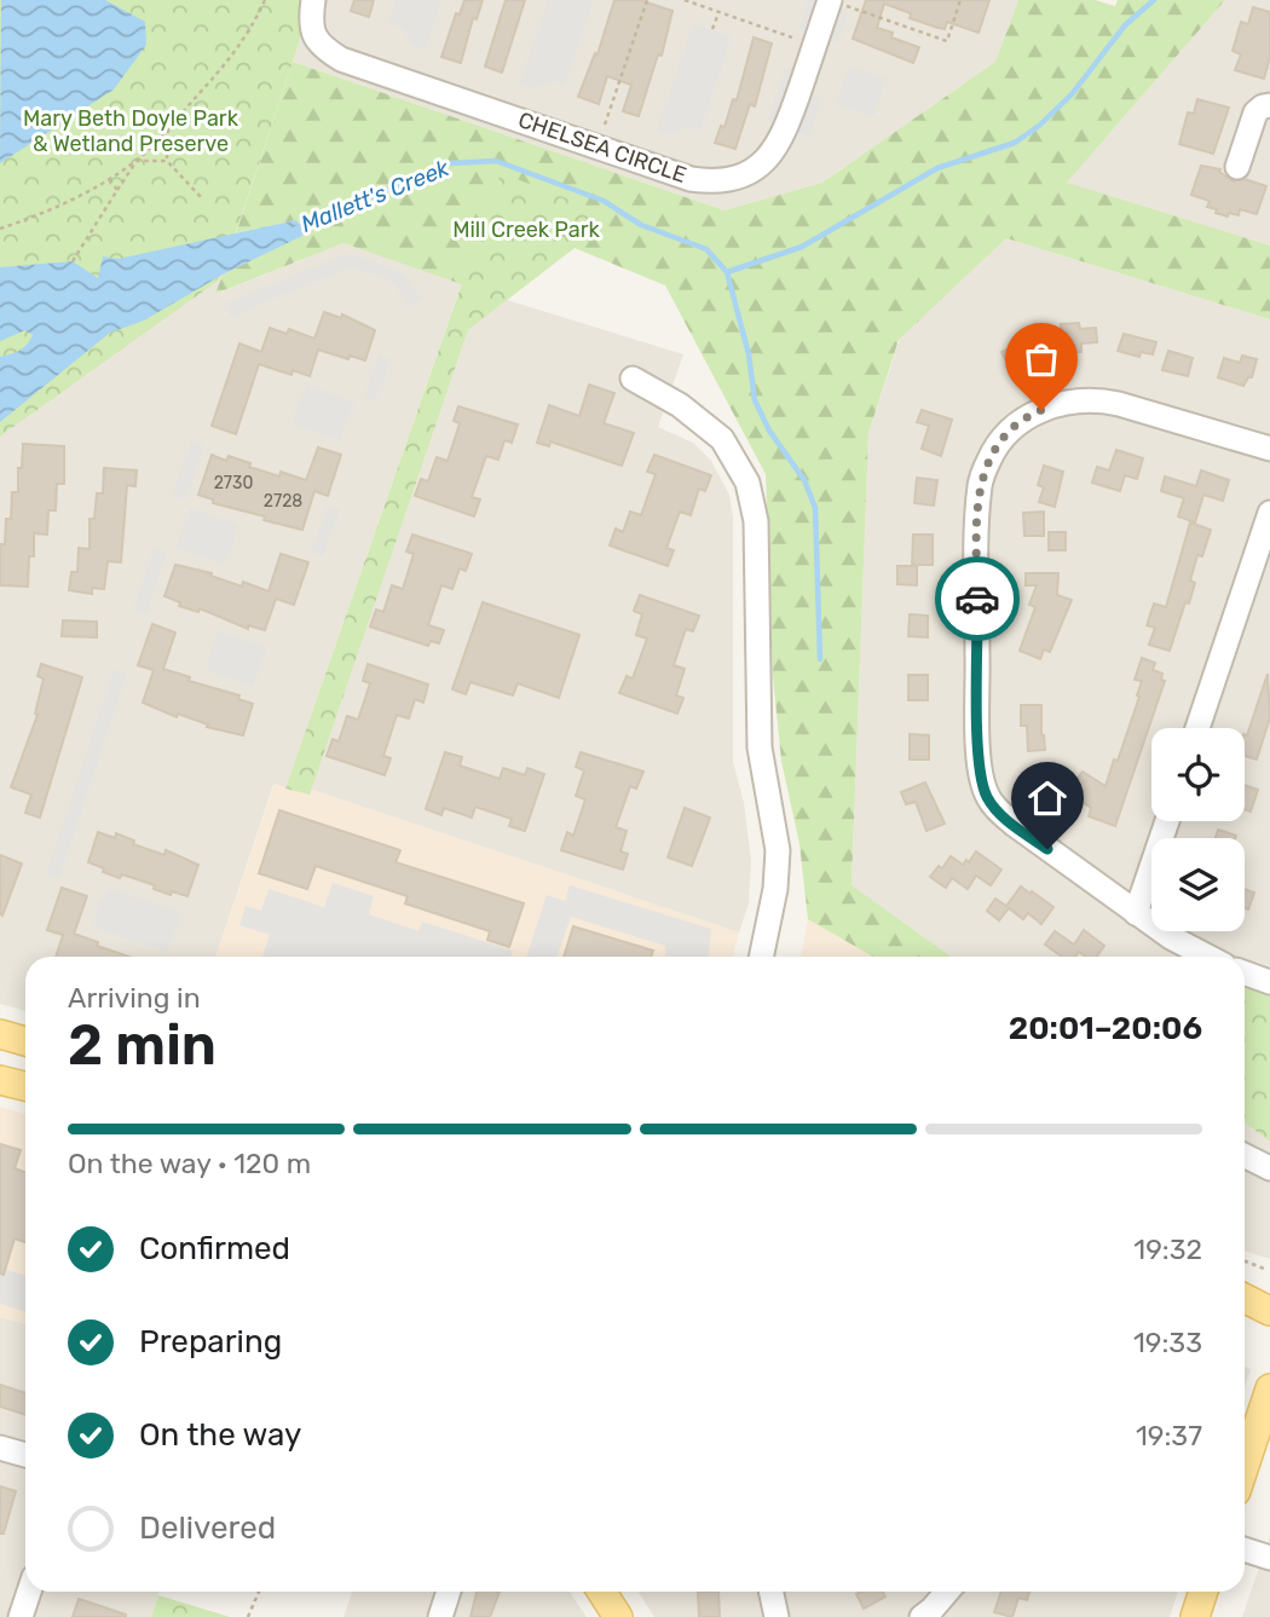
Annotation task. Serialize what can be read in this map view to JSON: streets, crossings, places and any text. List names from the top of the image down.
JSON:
{
  "streets": {
    "street": ["CHELSEA CIRCLE"]
  },
  "water": ["Mallett's Creek"],
  "parks": ["Mary Beth Doyle Park & Wetland Preserve", "Mill Creek Park"],
  "house_numbers": ["2730", "2728"],
  "page": {
    "heading": ["2 min", "Arriving in", "20:01–20:06"],
    "bar": "On the way · 120 m",
    "list": [
      ["Confirmed", "19:32"],
      ["Preparing", "19:33"],
      ["On the way", "19:37"],
      "Delivered"
    ]
  }
}
